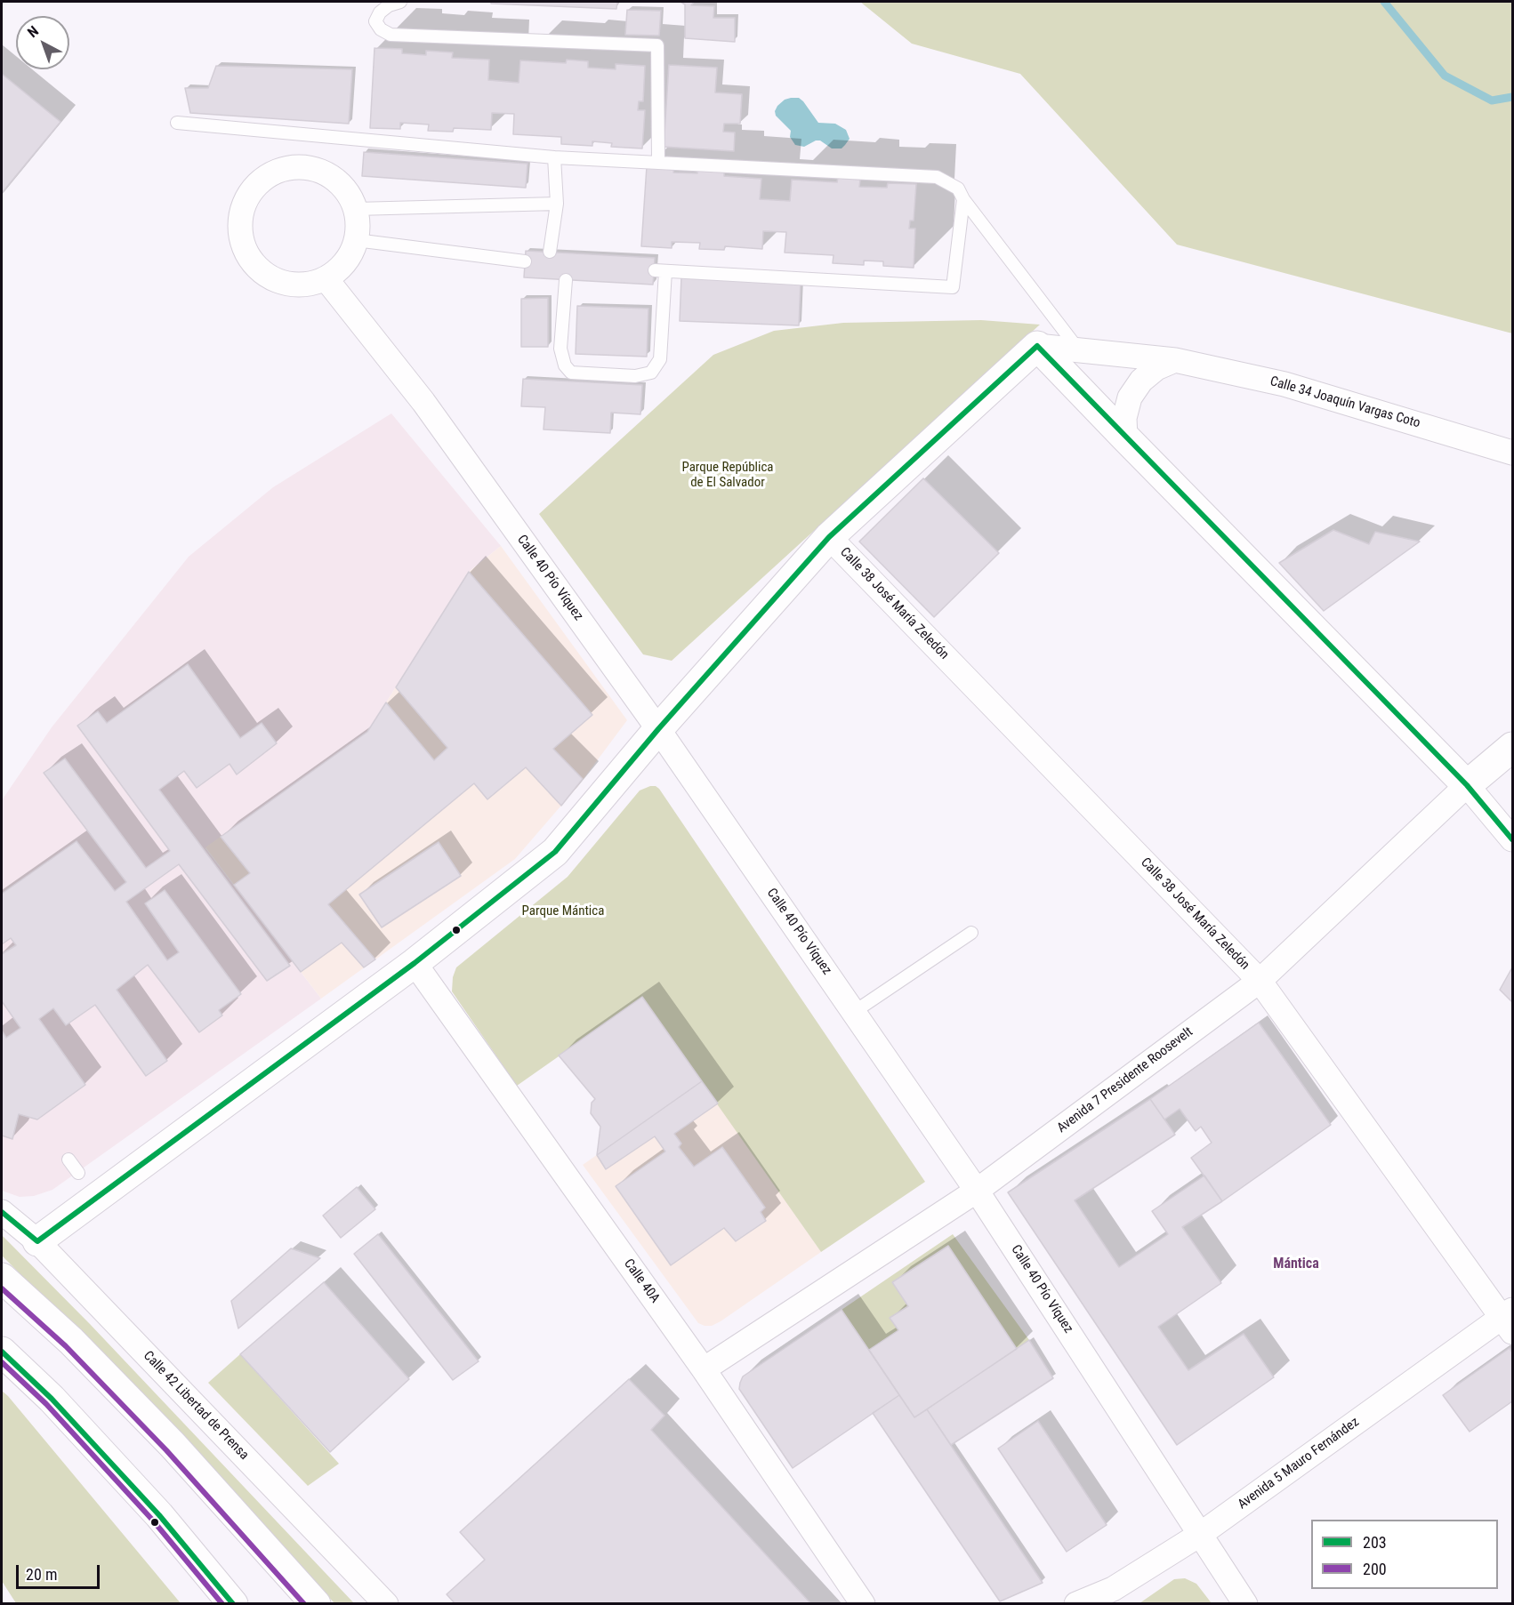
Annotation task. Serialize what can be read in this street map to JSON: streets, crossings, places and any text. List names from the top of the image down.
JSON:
{
  "streets": {
    "main road": ["Avenida 7 Presidente Roosevelt"],
    "street": [
      "Calle 34 Joaquín Vargas Coto",
      "Calle 40 Pío Víquez",
      "Calle 38 José María Zeledón",
      "Calle 40A",
      "Calle 42 Libertad de Prensa",
      "Avenida 5 Mauro Fernández"
    ]
  },
  "crossings": [
    ["Calle 40 Pío Víquez", "Avenida 7 Presidente Roosevelt"],
    ["Calle 40 Pío Víquez", "Avenida 5 Mauro Fernández"],
    ["Calle 38 José María Zeledón", "Avenida 7 Presidente Roosevelt"],
    ["Calle 38 José María Zeledón", "Avenida 5 Mauro Fernández"],
    ["Avenida 7 Presidente Roosevelt", "Calle 40A"]
  ],
  "districts": ["Mántica"],
  "parks": ["Parque República de El Salvador", "Parque Mántica"],
  "lines": ["transit line 203", "transit line 200"],
  "legend": ["203", "200"],
  "scale_bar": "20 m",
  "north": "top left"
}
